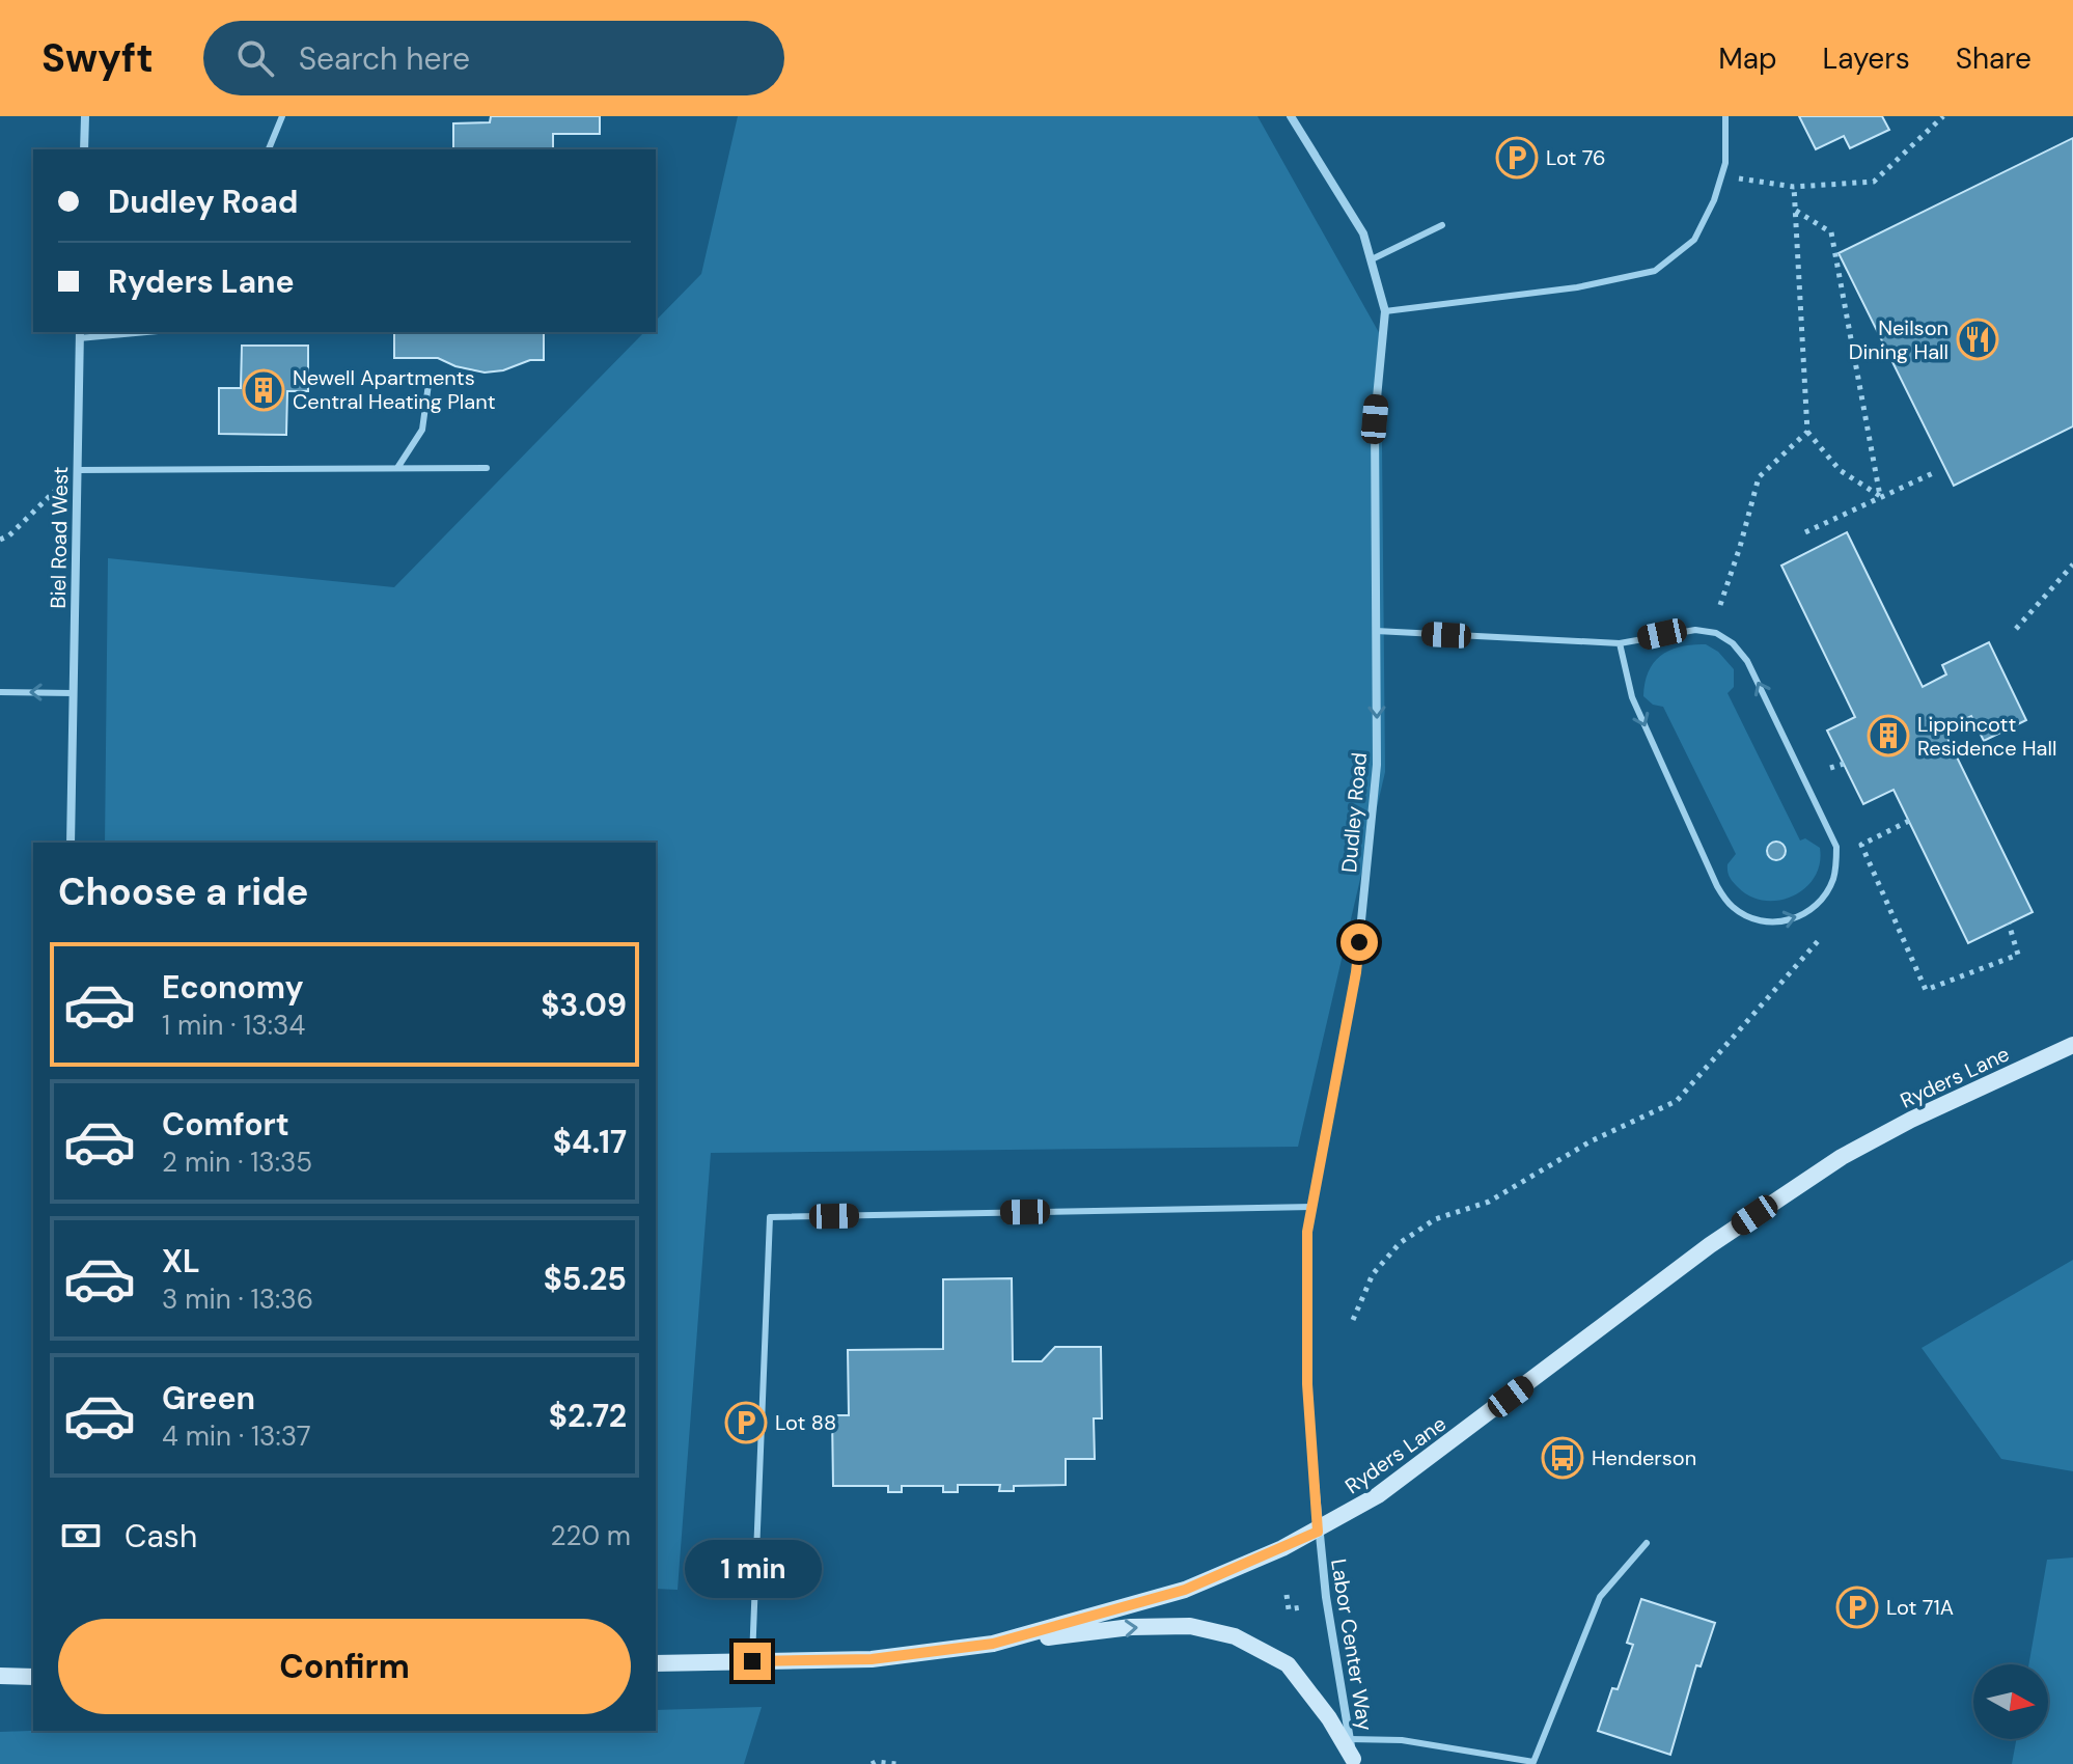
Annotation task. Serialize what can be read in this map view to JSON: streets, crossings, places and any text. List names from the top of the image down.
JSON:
{
  "streets": {
    "main road": ["Ryders Lane"],
    "street": ["Biel Road West", "Dudley Road", "Labor Center Way"]
  },
  "crossings": [
    ["Dudley Road", "Ryders Lane"],
    ["Dudley Road", "Labor Center Way"],
    ["Ryders Lane", "Labor Center Way"]
  ],
  "one_way": ["Dudley Road"],
  "places": {
    "parking": ["Lot 76", "Lot 88", "Lot 71A"],
    "restaurant": ["Neilson Dining Hall"],
    "building": ["Newell Apartments Central Heating Plant", "Lippincott Residence Hall"],
    "bus stop": ["Henderson"]
  },
  "north": "right",
  "page": {
    "header": "Swyft",
    "search": "Search here",
    "nav": ["Map", "Layers", "Share"],
    "banner": ["Dudley Road", "Ryders Lane"],
    "heading": "Choose a ride",
    "list": [
      {
        "name": "Economy",
        "note": "1 min · 13:34",
        "value": "$3.09"
      },
      {
        "name": "Comfort",
        "note": "2 min · 13:35",
        "value": "$4.17"
      },
      {
        "name": "XL",
        "note": "3 min · 13:36",
        "value": "$5.25"
      },
      {
        "name": "Green",
        "note": "4 min · 13:37",
        "value": "$2.72"
      }
    ],
    "pay": ["Cash", "220 m"],
    "bubble": "1 min",
    "buttons": "Confirm"
  }
}
